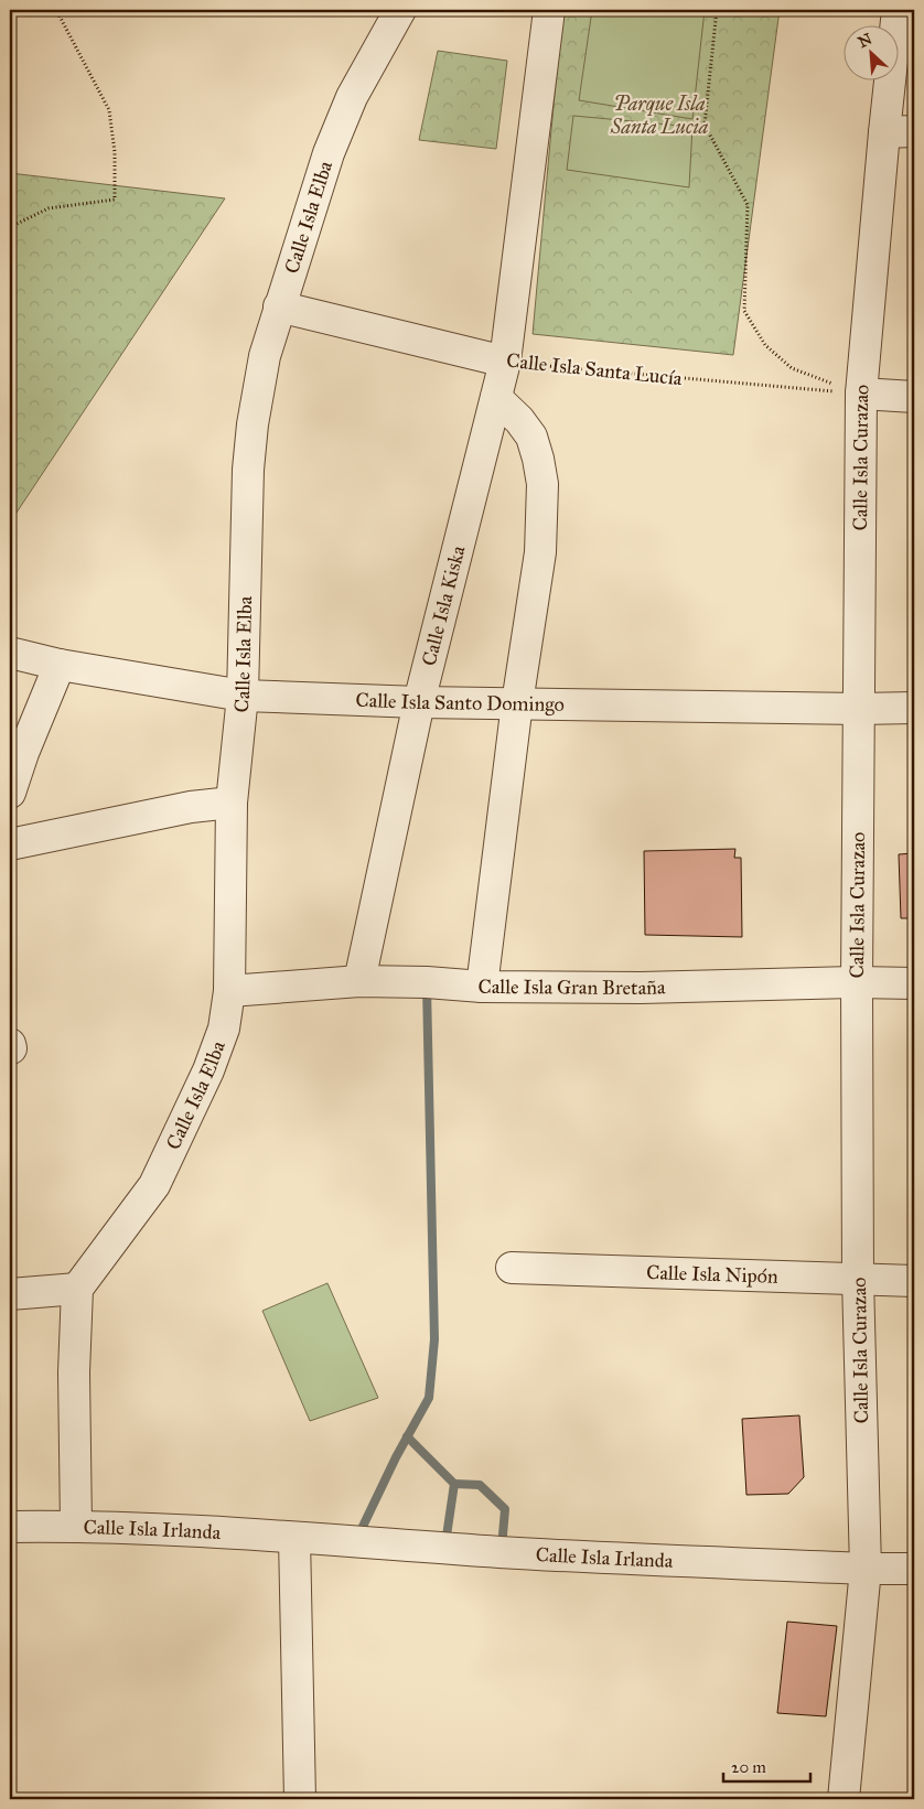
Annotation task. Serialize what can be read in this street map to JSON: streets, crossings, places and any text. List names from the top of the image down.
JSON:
{
  "streets": {
    "street": [
      "Calle Isla Elba",
      "Calle Isla Santa Lucía",
      "Calle Isla Curazao",
      "Calle Isla Kiska",
      "Calle Isla Santo Domingo",
      "Calle Isla Gran Bretaña",
      "Calle Isla Nipón",
      "Calle Isla Irlanda"
    ]
  },
  "crossings": [
    ["Calle Isla Elba", "Calle Isla Santa Lucía"],
    ["Calle Isla Elba", "Calle Isla Santo Domingo"],
    ["Calle Isla Elba", "Calle Isla Gran Bretaña"],
    ["Calle Isla Santa Lucía", "Calle Isla Curazao"],
    ["Calle Isla Santa Lucía", "Calle Isla Kiska"],
    ["Calle Isla Curazao", "Calle Isla Santo Domingo"],
    ["Calle Isla Curazao", "Calle Isla Gran Bretaña"],
    ["Calle Isla Curazao", "Calle Isla Nipón"],
    ["Calle Isla Curazao", "Calle Isla Irlanda"],
    ["Calle Isla Kiska", "Calle Isla Santo Domingo"],
    ["Calle Isla Kiska", "Calle Isla Gran Bretaña"]
  ],
  "parks": ["Parque Isla Santa Lucia"],
  "scale_bar": "20 m",
  "north": "top left"
}
